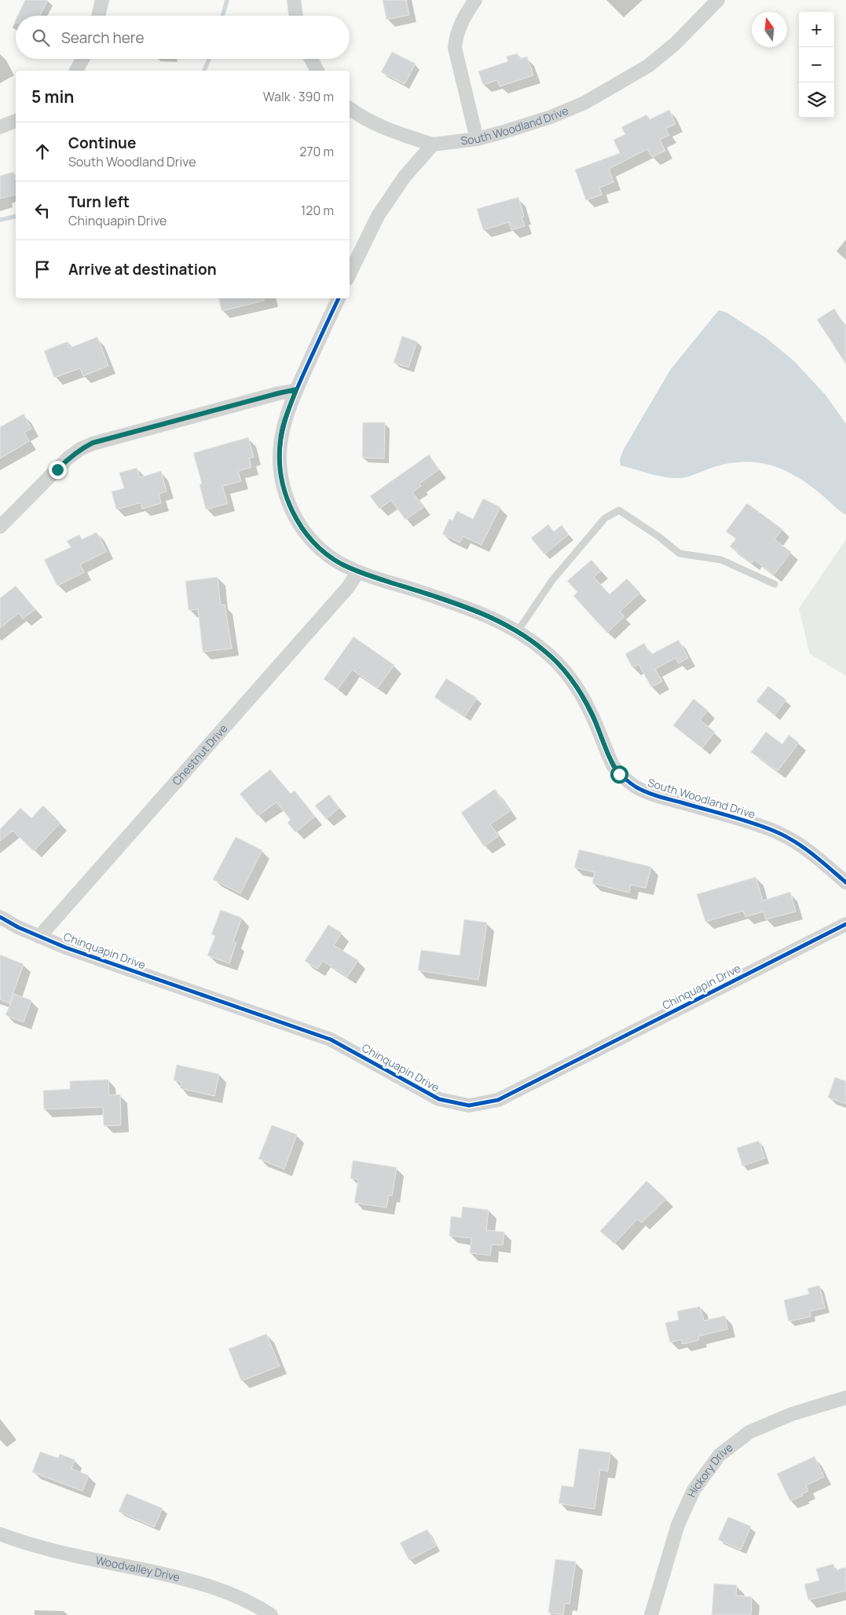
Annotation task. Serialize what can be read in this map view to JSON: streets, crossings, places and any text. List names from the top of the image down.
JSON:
{
  "streets": {
    "street": [
      "South Woodland Drive",
      "Chestnut Drive",
      "Chinquapin Drive",
      "Hickory Drive",
      "Woodvalley Drive"
    ]
  },
  "crossings": [
    ["South Woodland Drive", "Chestnut Drive"],
    ["Chestnut Drive", "Chinquapin Drive"]
  ],
  "north": "top",
  "page": {
    "map_buttons": ["+", "−"],
    "search": "Search here",
    "heading": ["5 min", "Walk · 390 m"],
    "list": [
      ["Continue", "South Woodland Drive", "270 m"],
      ["Turn left", "Chinquapin Drive", "120 m"],
      "Arrive at destination"
    ]
  }
}
